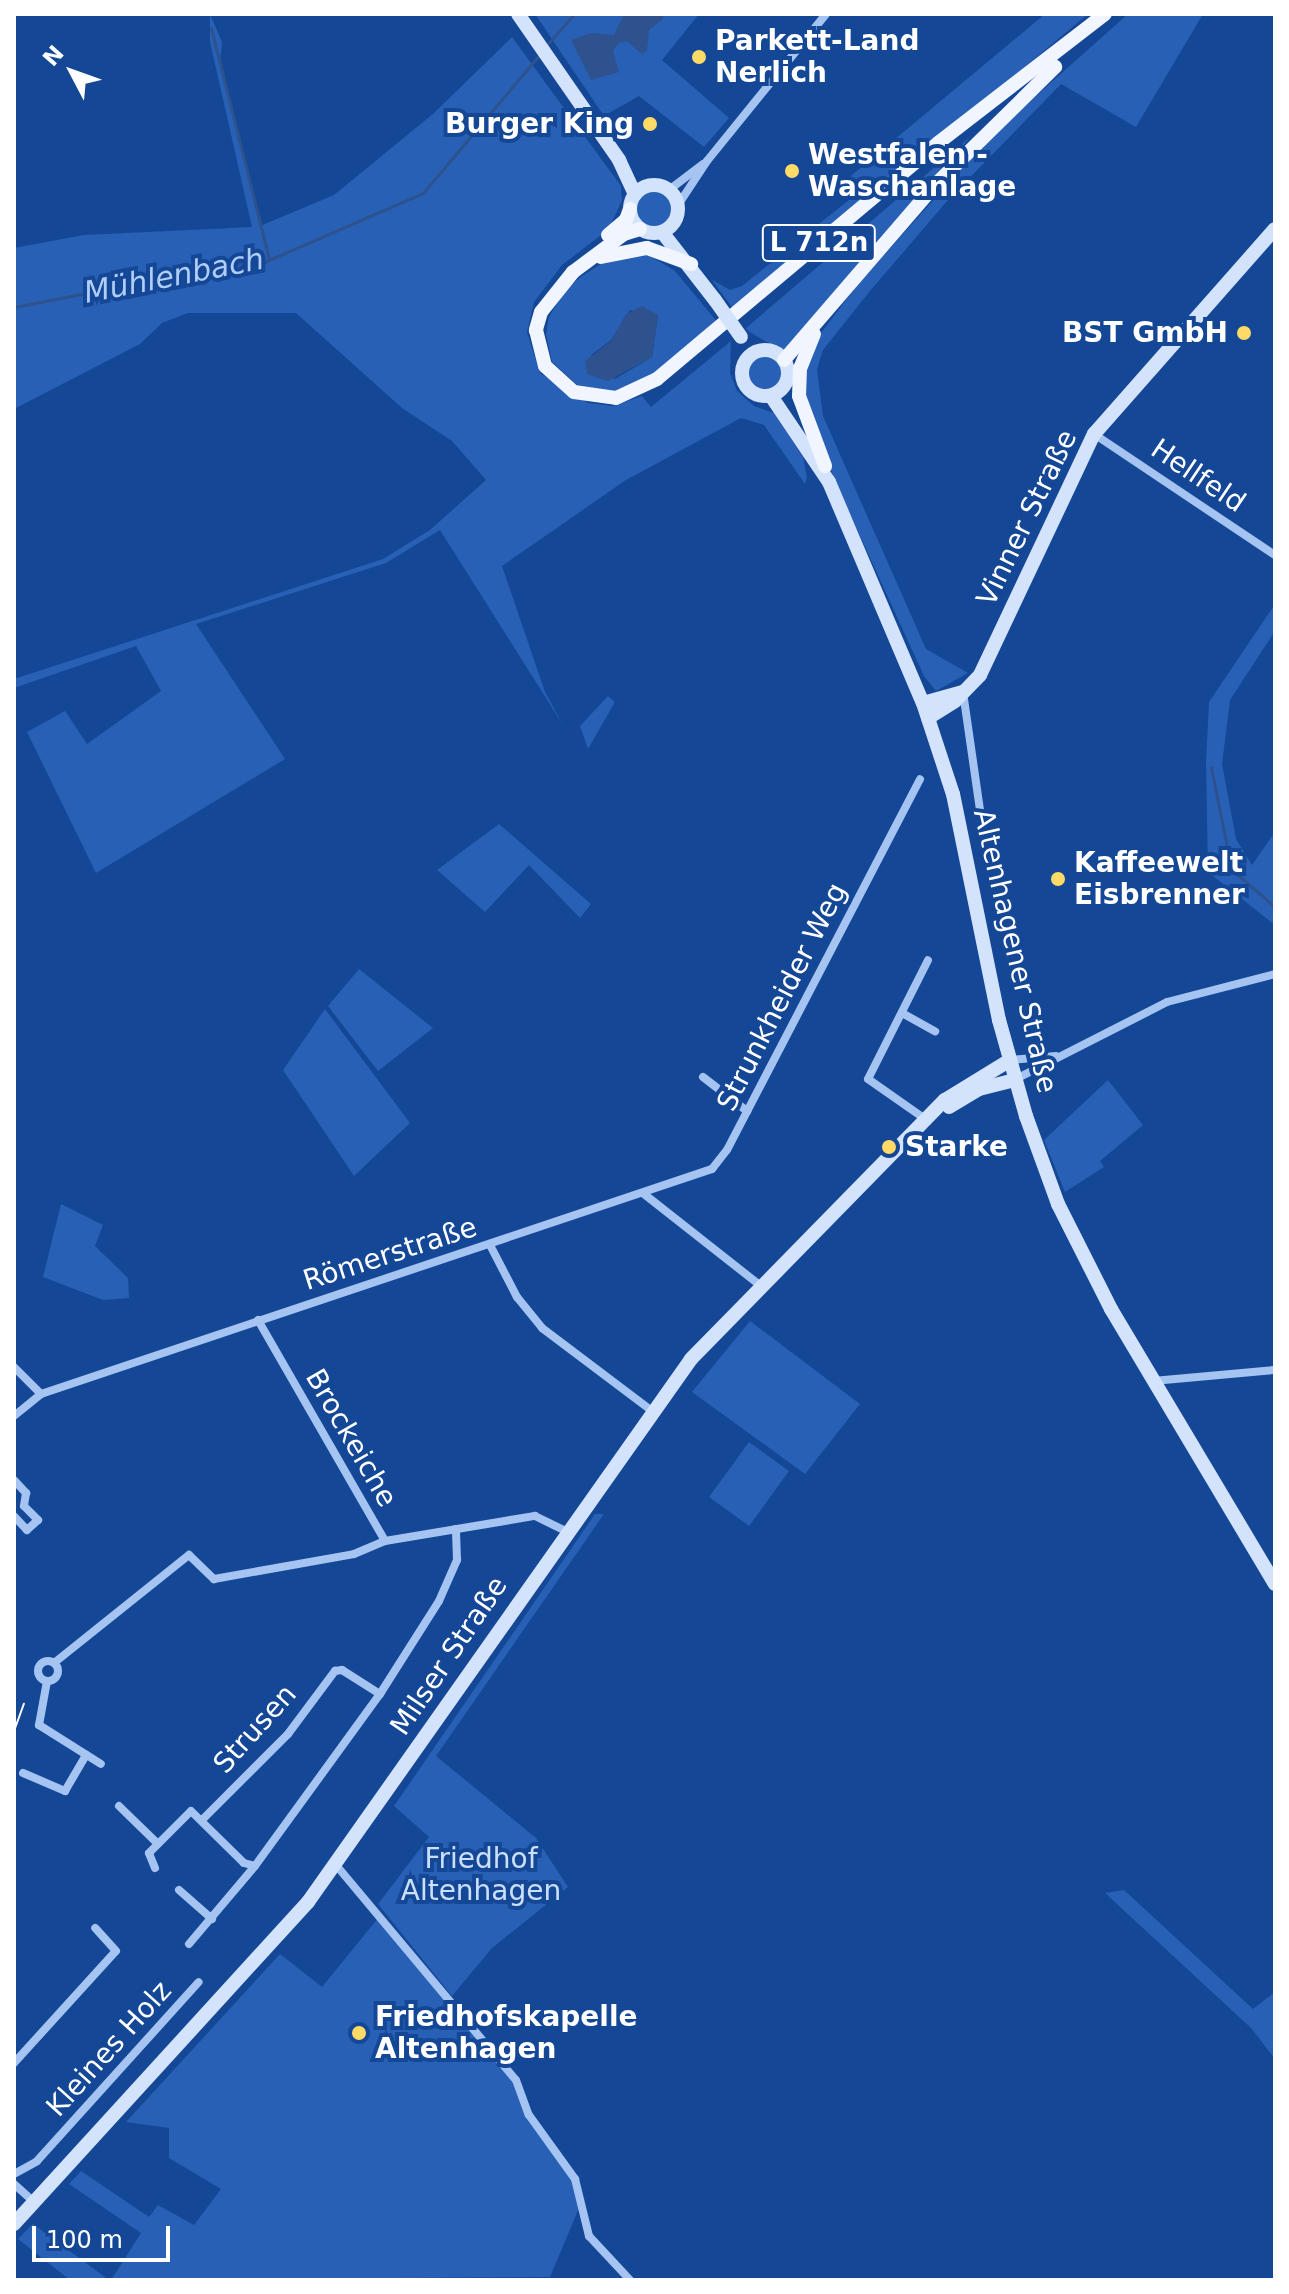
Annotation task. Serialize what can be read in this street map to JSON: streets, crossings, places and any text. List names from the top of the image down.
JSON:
{
  "streets": {
    "main road": [
      "L 712n",
      "Vinner Straße",
      "Altenhagener Straße",
      "Milser Straße"
    ],
    "street": [
      "Hellfeld",
      "Strunkheider Weg",
      "Römerstraße",
      "Brockeiche",
      "Strusen",
      "Kleines Holz"
    ]
  },
  "crossings": [
    ["Hellfeld", "Vinner Straße"],
    ["Vinner Straße", "Altenhagener Straße"],
    ["Altenhagener Straße", "Milser Straße"],
    ["Strunkheider Weg", "Römerstraße"],
    ["Römerstraße", "Brockeiche"],
    ["Brockeiche", "Milser Straße"]
  ],
  "water": ["Mühlenbach"],
  "parks": ["Friedhof Altenhagen"],
  "places": [
    "Parkett-Land Nerlich",
    "Burger King",
    "Westfalen - Waschanlage",
    "BST GmbH",
    "Kaffeewelt Eisbrenner",
    "Starke",
    "Friedhofskapelle Altenhagen"
  ],
  "scale_bar": "100 m",
  "north": "top left"
}
